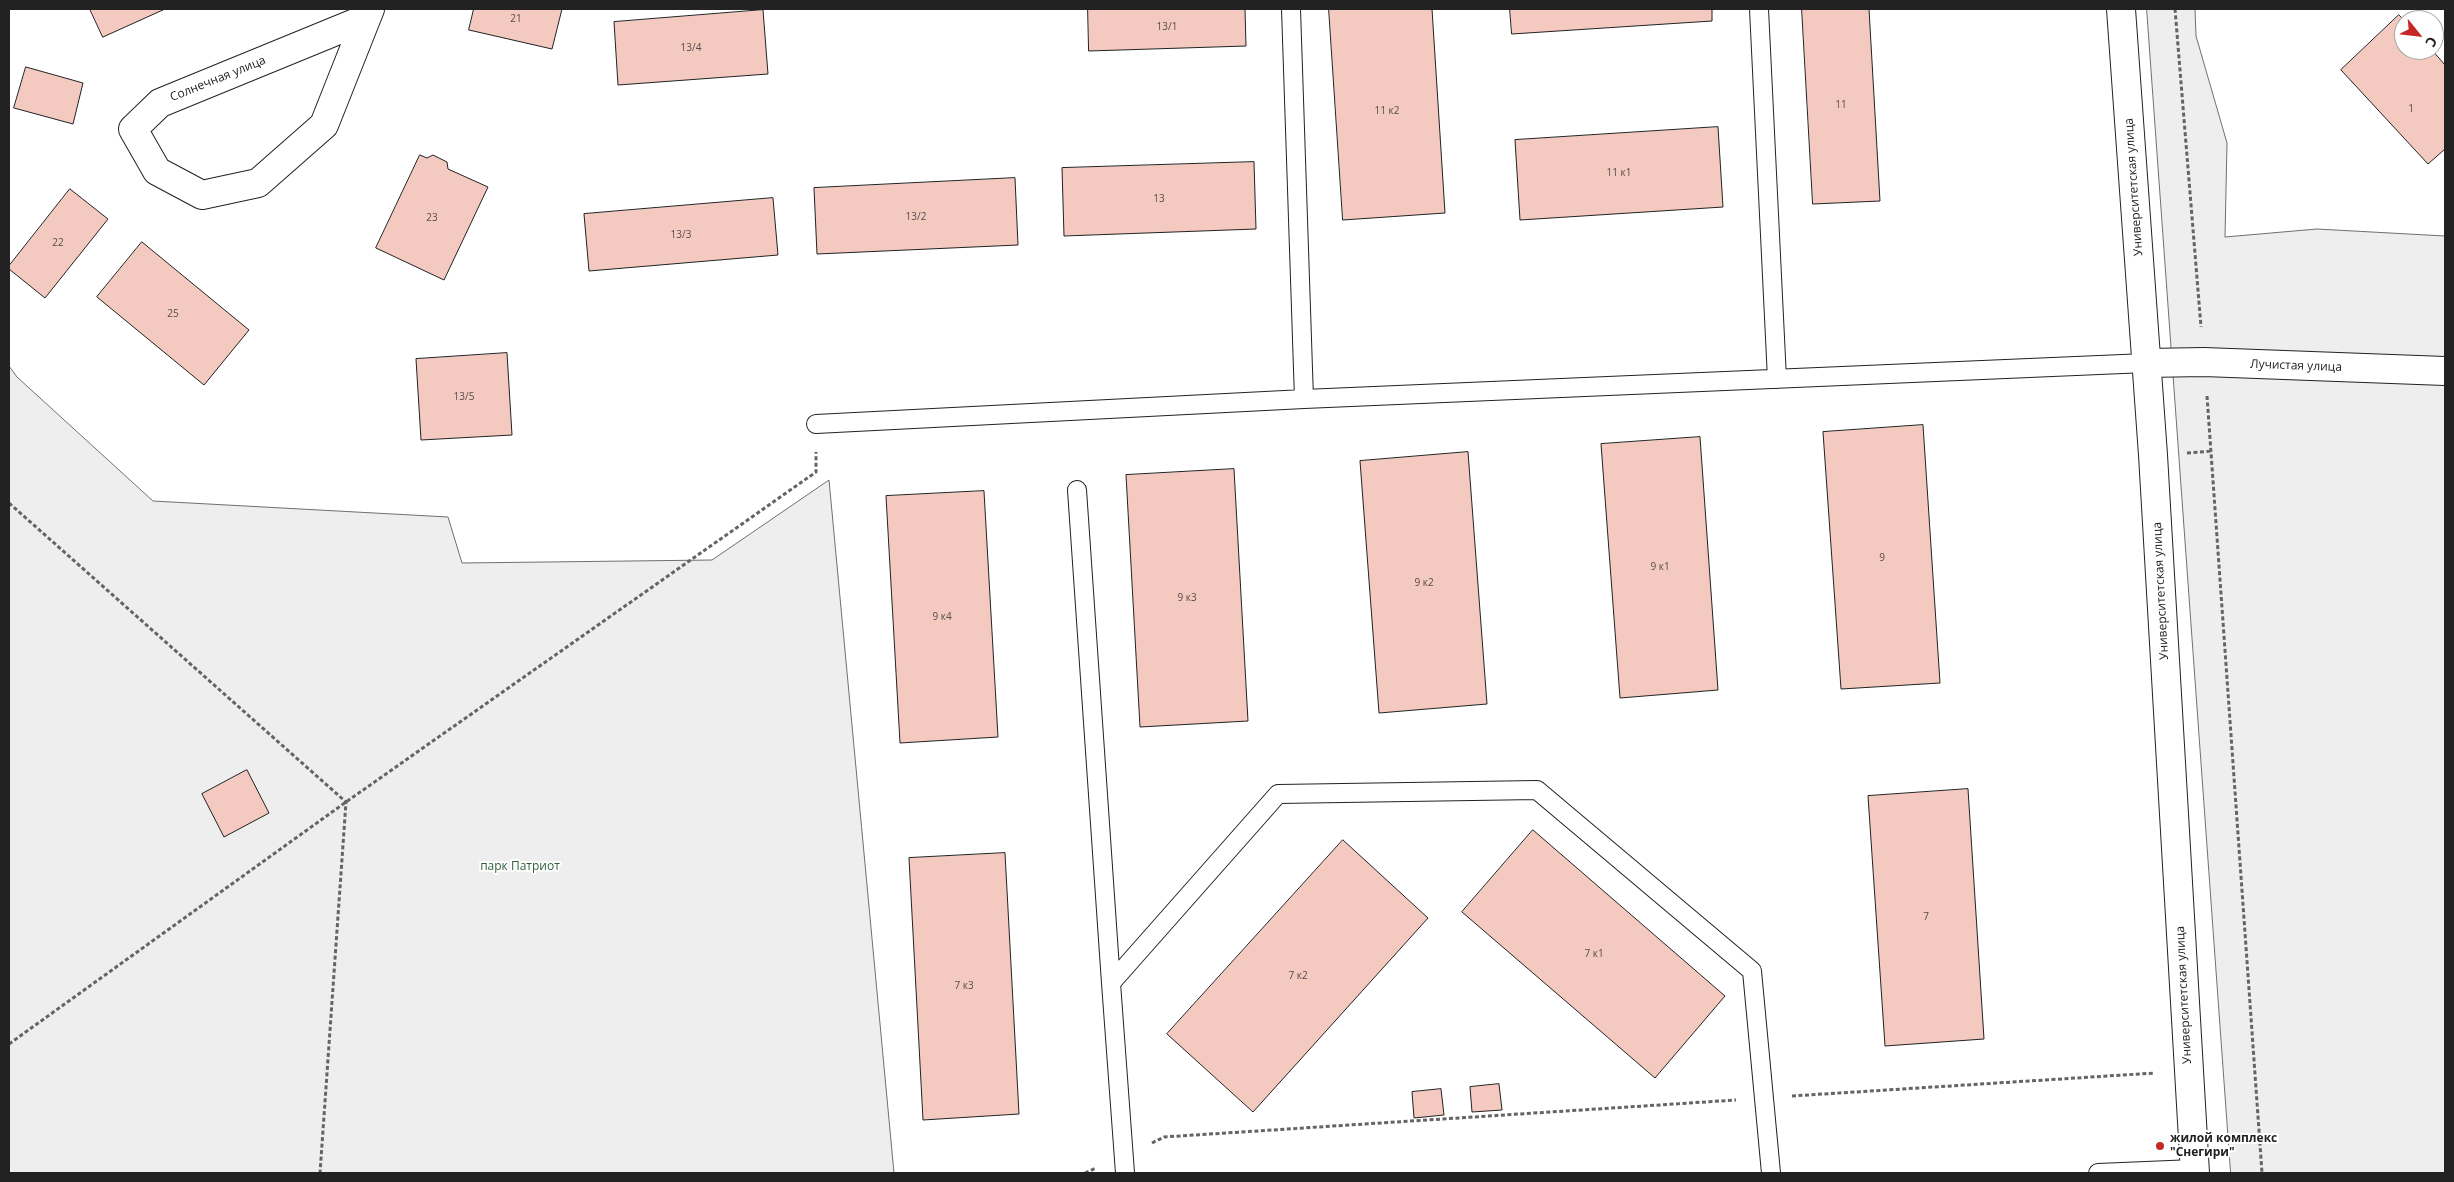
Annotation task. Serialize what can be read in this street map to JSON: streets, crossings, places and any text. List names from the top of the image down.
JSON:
{
  "streets": {
    "street": ["Солнечная улица", "Университетская улица", "Лучистая улица"]
  },
  "crossings": [
    ["Университетская улица", "Лучистая улица"]
  ],
  "parks": ["парк Патриот"],
  "places": ["жилой комплекс \"Снегири\""],
  "house_numbers": [
    "21",
    "13/1",
    "13/4",
    "11",
    "1",
    "11 к2",
    "11 к1",
    "13",
    "13/2",
    "23",
    "13/3",
    "22",
    "25",
    "13/5",
    "9",
    "9 к1",
    "9 к2",
    "9 к3",
    "9 к4",
    "7",
    "7 к1",
    "7 к2",
    "7 к3"
  ],
  "north": "bottom right"
}
